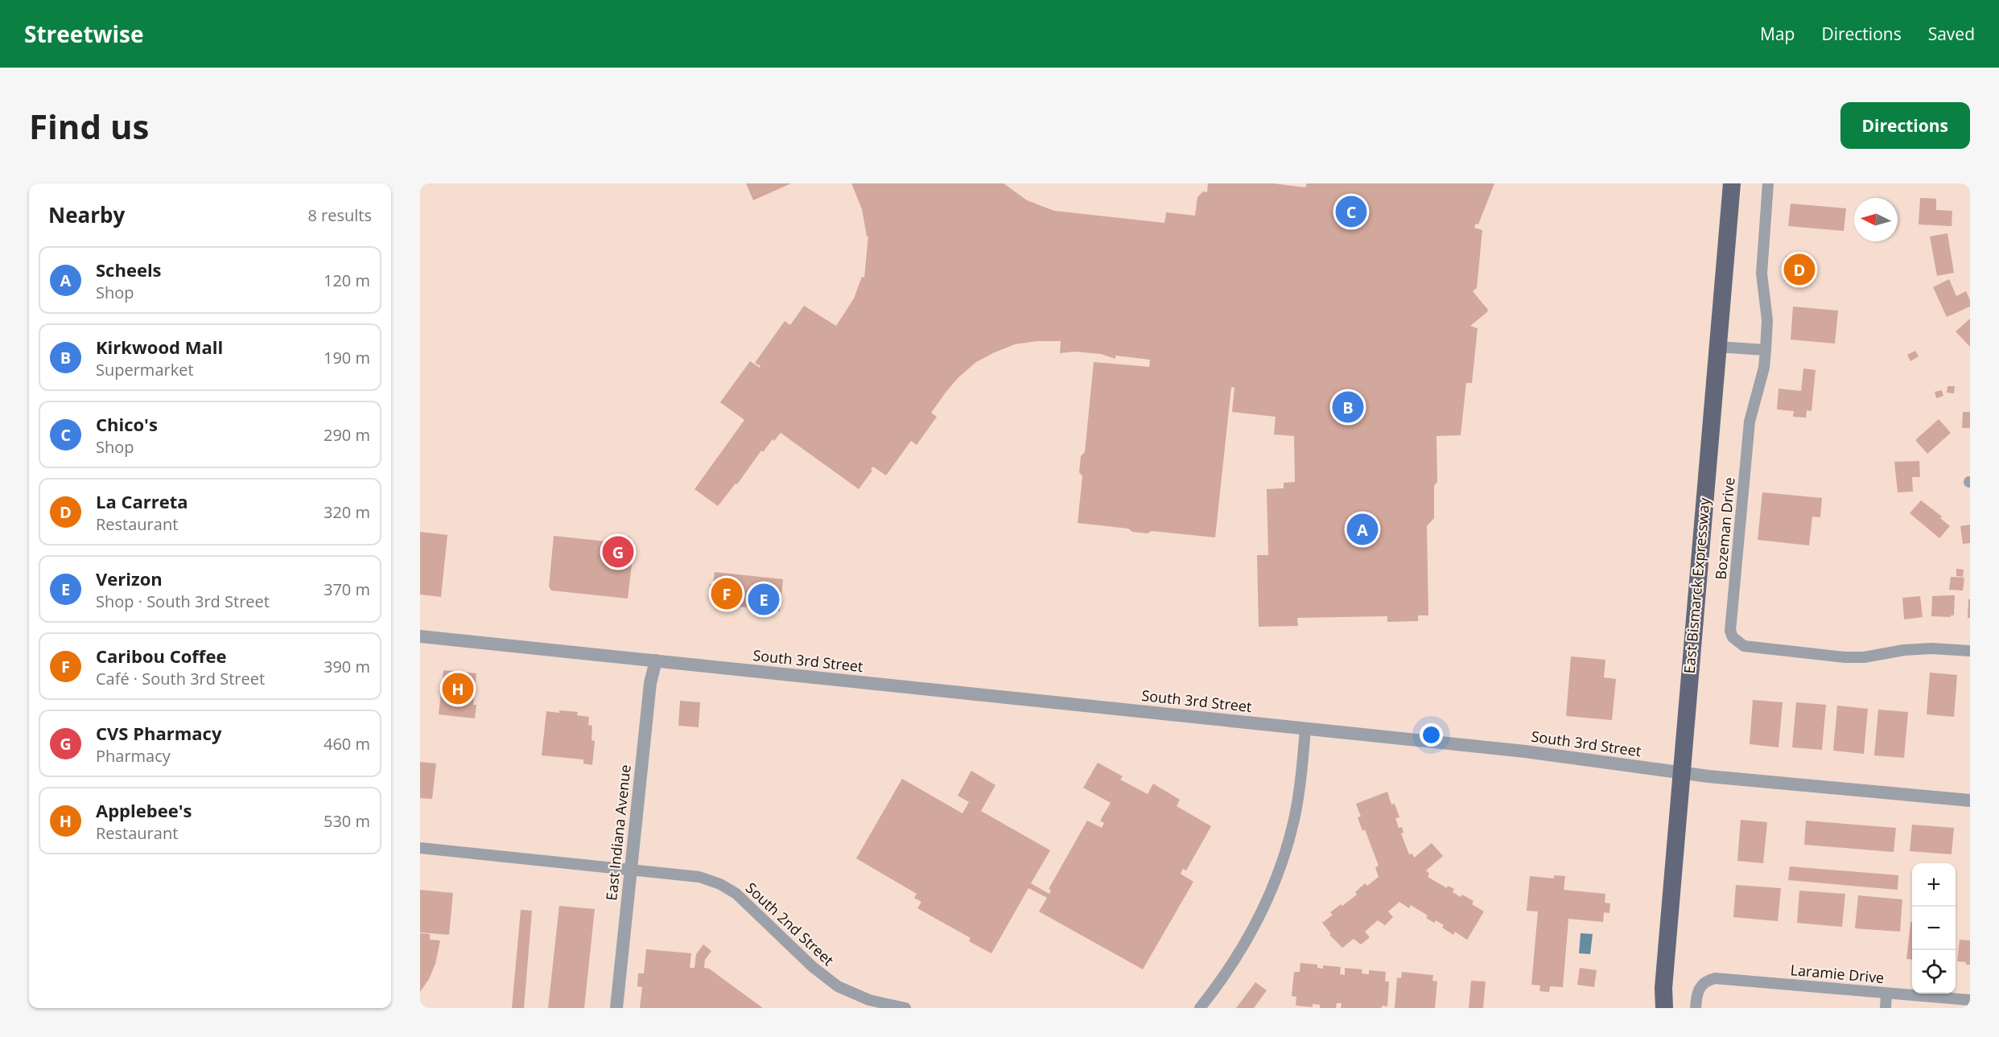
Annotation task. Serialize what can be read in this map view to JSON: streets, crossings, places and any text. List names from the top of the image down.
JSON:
{
  "streets": {
    "main road": ["East Bismarck Expressway"],
    "street": [
      "Bozeman Drive",
      "South 3rd Street",
      "East Indiana Avenue",
      "South 2nd Street",
      "Laramie Drive"
    ]
  },
  "crossings": [
    ["East Bismarck Expressway", "South 3rd Street"],
    ["South 3rd Street", "East Indiana Avenue"],
    ["East Indiana Avenue", "South 2nd Street"]
  ],
  "north": "left",
  "page": {
    "header": "Streetwise",
    "nav": ["Map", "Directions", "Saved"],
    "buttons": "Directions",
    "title": "Find us",
    "heading": ["Nearby", "8 results"],
    "pins": [
      "C",
      "D",
      "B",
      "A",
      "G",
      "F",
      "E",
      "H"
    ],
    "list": [
      {
        "mark": "A",
        "name": "Scheels",
        "note": "Shop",
        "value": "120 m"
      },
      {
        "mark": "B",
        "name": "Kirkwood Mall",
        "note": "Supermarket",
        "value": "190 m"
      },
      {
        "mark": "C",
        "name": "Chico's",
        "note": "Shop",
        "value": "290 m"
      },
      {
        "mark": "D",
        "name": "La Carreta",
        "note": "Restaurant",
        "value": "320 m"
      },
      {
        "mark": "E",
        "name": "Verizon",
        "note": "Shop · South 3rd Street",
        "value": "370 m"
      },
      {
        "mark": "F",
        "name": "Caribou Coffee",
        "note": "Café · South 3rd Street",
        "value": "390 m"
      },
      {
        "mark": "G",
        "name": "CVS Pharmacy",
        "note": "Pharmacy",
        "value": "460 m"
      },
      {
        "mark": "H",
        "name": "Applebee's",
        "note": "Restaurant",
        "value": "530 m"
      }
    ],
    "map_buttons": ["+", "−"]
  }
}
